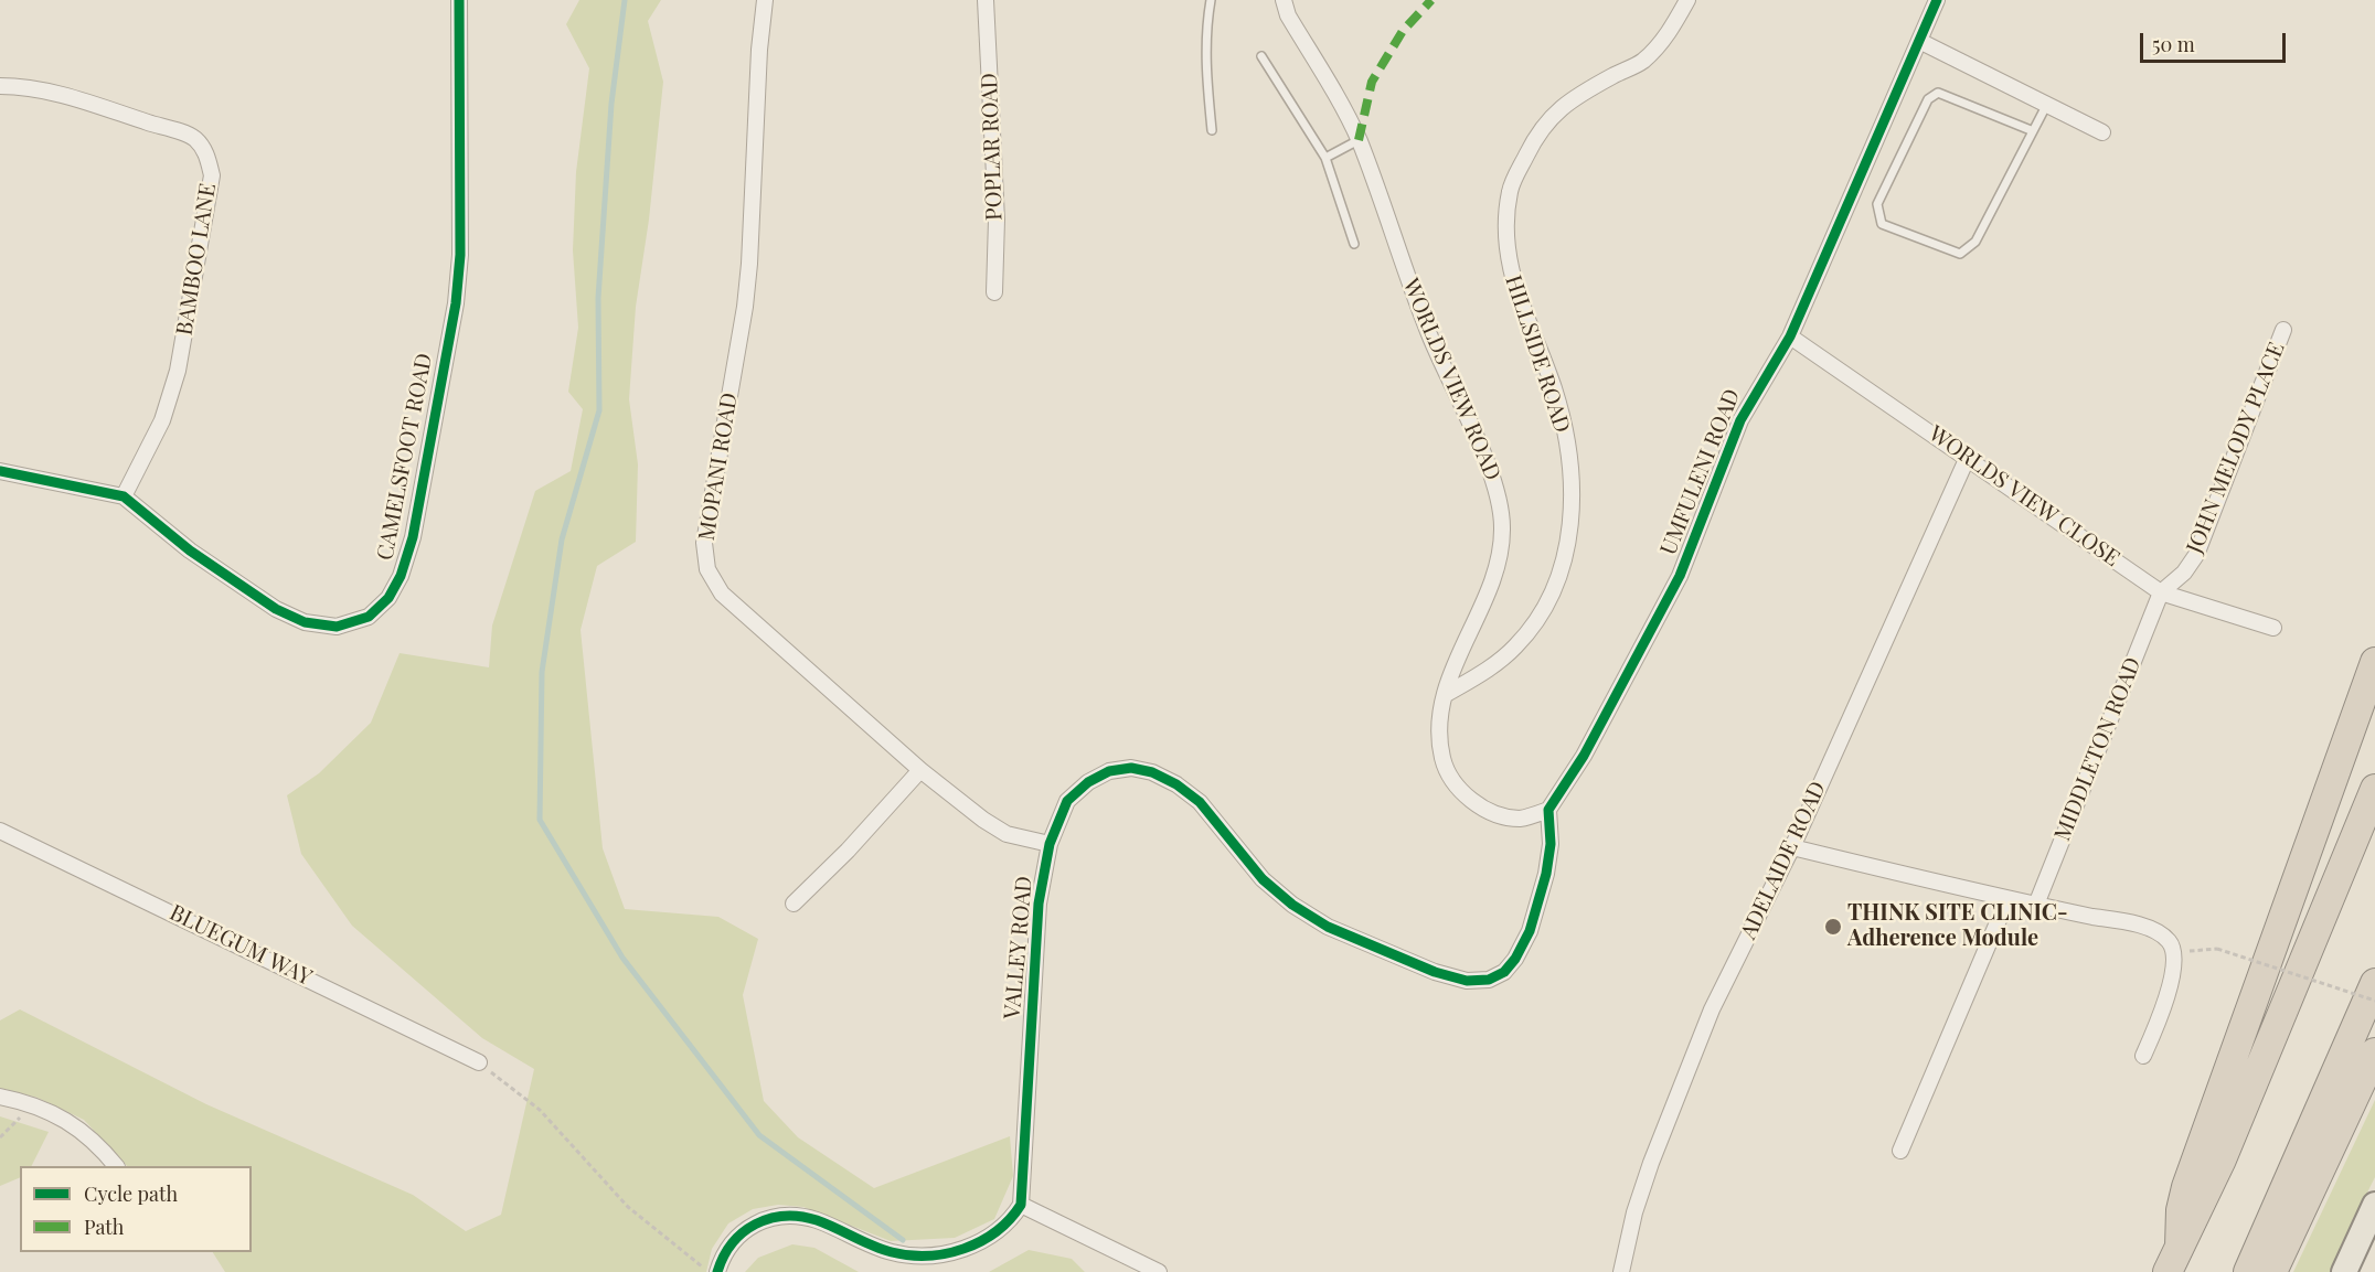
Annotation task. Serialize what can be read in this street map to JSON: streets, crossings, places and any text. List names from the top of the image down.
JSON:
{
  "streets": {
    "street": [
      "POPLAR ROAD",
      "BAMBOO LANE",
      "HILLSIDE ROAD",
      "WORLDS VIEW ROAD",
      "JOHN MELODY PLACE",
      "CAMELSFOOT ROAD",
      "MOPANI ROAD",
      "UMFULENI ROAD",
      "WORLDS VIEW CLOSE",
      "MIDDLETON ROAD",
      "ADELAIDE ROAD",
      "BLUEGUM WAY",
      "VALLEY ROAD"
    ]
  },
  "crossings": [
    ["BAMBOO LANE", "CAMELSFOOT ROAD"],
    ["HILLSIDE ROAD", "WORLDS VIEW ROAD"],
    ["WORLDS VIEW ROAD", "UMFULENI ROAD"],
    ["WORLDS VIEW ROAD", "VALLEY ROAD"],
    ["JOHN MELODY PLACE", "WORLDS VIEW CLOSE"],
    ["JOHN MELODY PLACE", "MIDDLETON ROAD"],
    ["MOPANI ROAD", "VALLEY ROAD"],
    ["UMFULENI ROAD", "WORLDS VIEW CLOSE"],
    ["UMFULENI ROAD", "VALLEY ROAD"],
    ["WORLDS VIEW CLOSE", "MIDDLETON ROAD"],
    ["WORLDS VIEW CLOSE", "ADELAIDE ROAD"]
  ],
  "places": ["THINK SITE CLINIC- Adherence Module"],
  "legend": ["Cycle path", "Path"],
  "scale_bar": "50 m"
}
